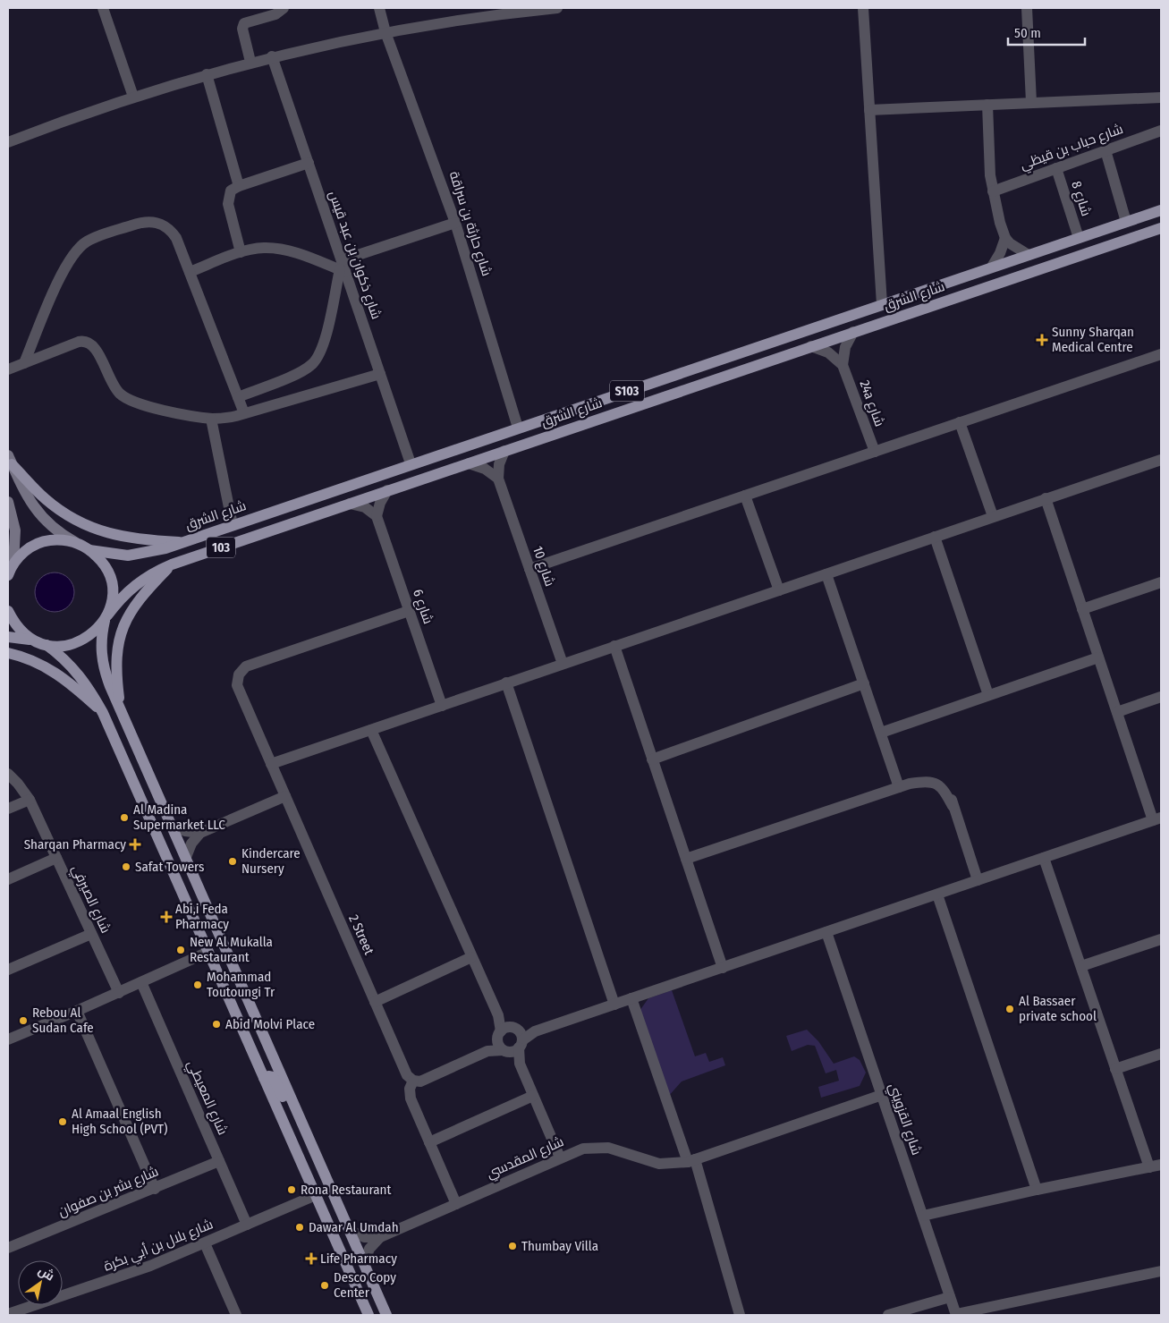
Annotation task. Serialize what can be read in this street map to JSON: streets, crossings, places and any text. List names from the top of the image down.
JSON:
{
  "streets": {
    "main road": ["شارع الشرق", "S103", "103"],
    "street": [
      "شارع حباب بن قيظي",
      "شارع 8",
      "شارع حارثة بن سراقة",
      "شارع ذكوان بن عبد قيس",
      "24a شارع",
      "شارع 10",
      "شارع 6",
      "شارع الصيرفي",
      "2 Street",
      "شارع المعيطي",
      "شارع القزويني",
      "شارع المقدسي",
      "شارع بشر بن صفوان",
      "شارع بلال بن أبي بكرة"
    ]
  },
  "crossings": [
    ["شارع حباب بن قيظي", "شارع 8"],
    ["شارع 8", "شارع الشرق"],
    ["شارع حارثة بن سراقة", "شارع الشرق"],
    ["شارع ذكوان بن عبد قيس", "شارع الشرق"],
    ["شارع الشرق", "شارع 10"],
    ["شارع 6", "2 Street"],
    ["شارع المعيطي", "شارع بشر بن صفوان"],
    ["شارع المعيطي", "شارع بلال بن أبي بكرة"],
    ["شارع القزويني", "شارع المقدسي"]
  ],
  "places": {
    "health": [
      "Sunny Sharqan Medical Centre",
      "Sharqan Pharmacy",
      "Abi,i Feda Pharmacy",
      "Life Pharmacy"
    ],
    "other": [
      "Al Madina Supermarket LLC",
      "Kindercare Nursery",
      "Safat Towers",
      "New Al Mukalla Restaurant",
      "Mohammad Toutoungi Tr",
      "Al Bassaer private school",
      "Rebou Al Sudan Cafe",
      "Abid Molvi Place",
      "Al Amaal English High School (PVT)",
      "Rona Restaurant",
      "Dawar Al Umdah",
      "Thumbay Villa",
      "Desco Copy Center"
    ]
  },
  "scale_bar": "50 m",
  "north": "top right"
}
